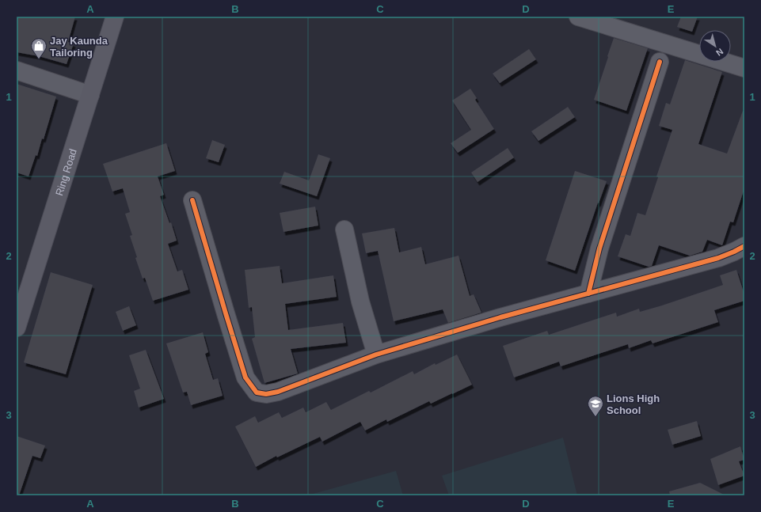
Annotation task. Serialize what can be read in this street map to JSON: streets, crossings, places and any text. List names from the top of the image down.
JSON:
{
  "streets": {
    "main road": ["Ring Road"]
  },
  "places": {
    "shop": ["Jay Kaunda Tailoring"],
    "school or university": ["Lions High School"]
  },
  "north": "bottom right",
  "grid": {
    "columns": [
      "A",
      "B",
      "C",
      "D",
      "E"
    ],
    "rows": ["1", "2", "3"]
  }
}
